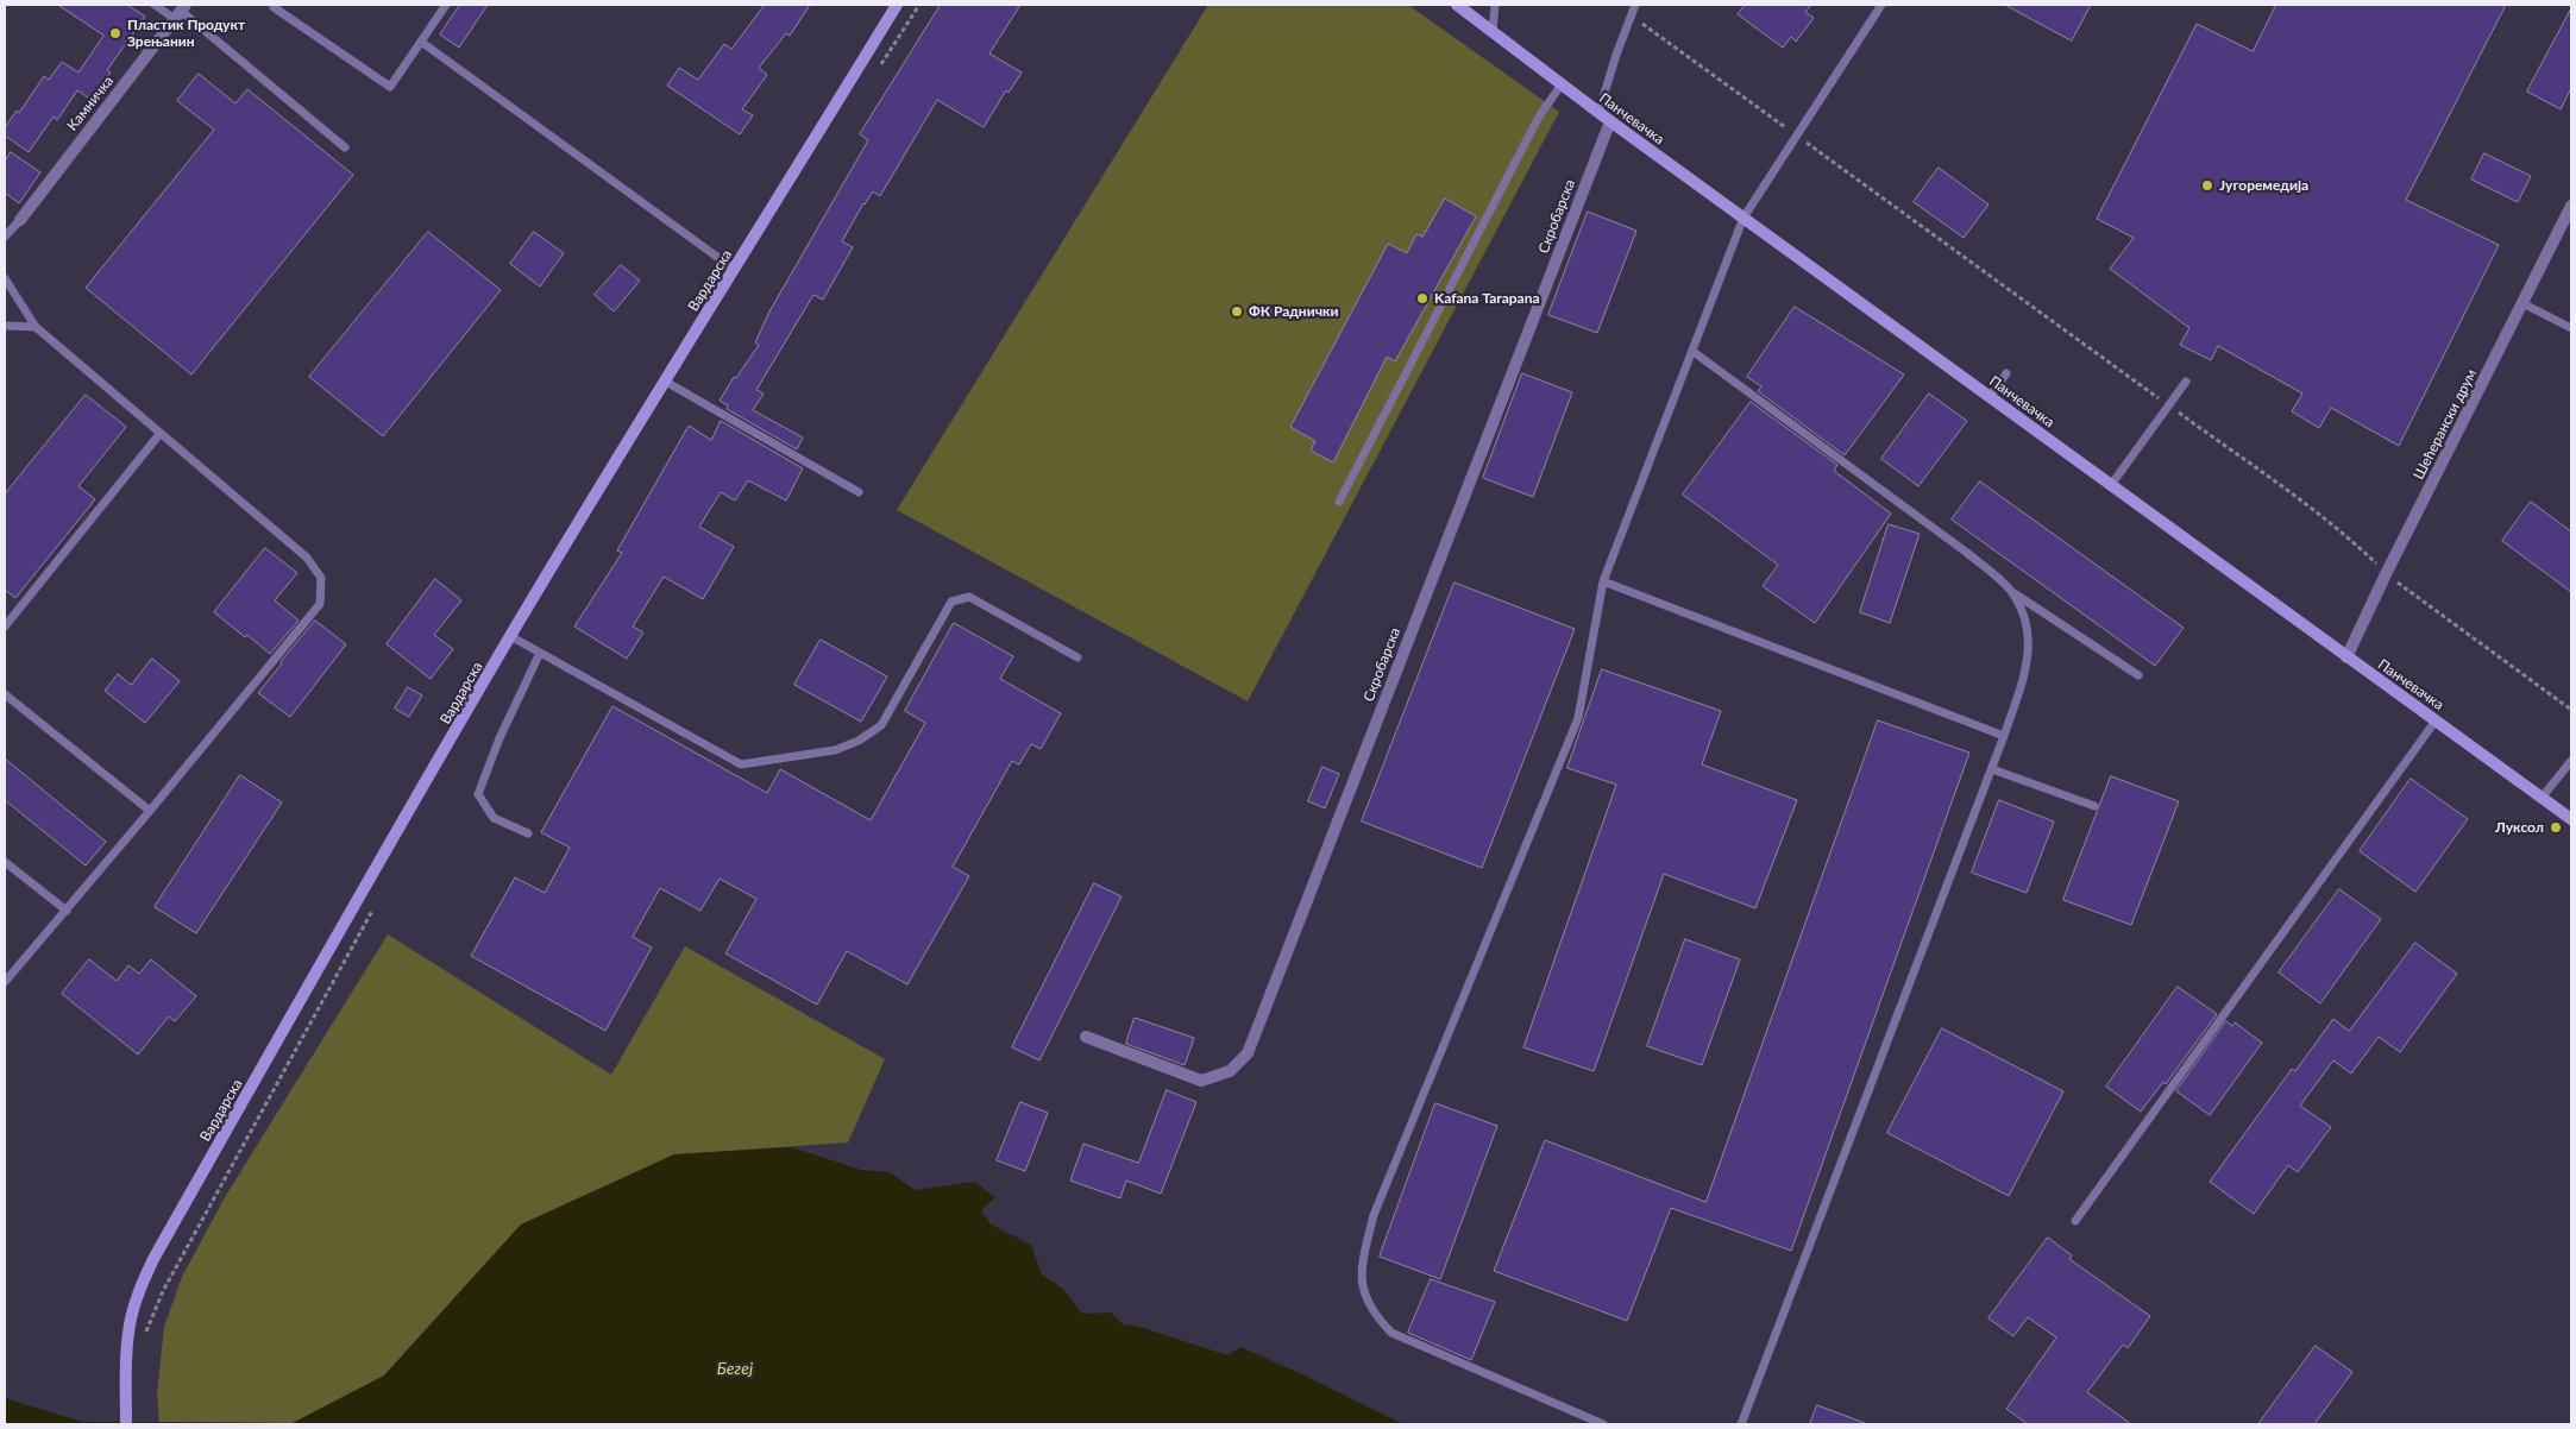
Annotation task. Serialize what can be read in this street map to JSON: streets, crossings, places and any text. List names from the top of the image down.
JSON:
{
  "streets": {
    "street": [
      "Камничка",
      "Панчевачка",
      "Скробарска",
      "Вардарска",
      "Шећерански друм"
    ]
  },
  "crossings": [
    ["Панчевачка", "Скробарска"],
    ["Панчевачка", "Шећерански друм"]
  ],
  "water": ["Бегеј"],
  "places": [
    "Пластик Продукт Зрењанин",
    "Југоремедија",
    "Kafana Tarapana",
    "ФК Раднички",
    "Луксол"
  ]
}
